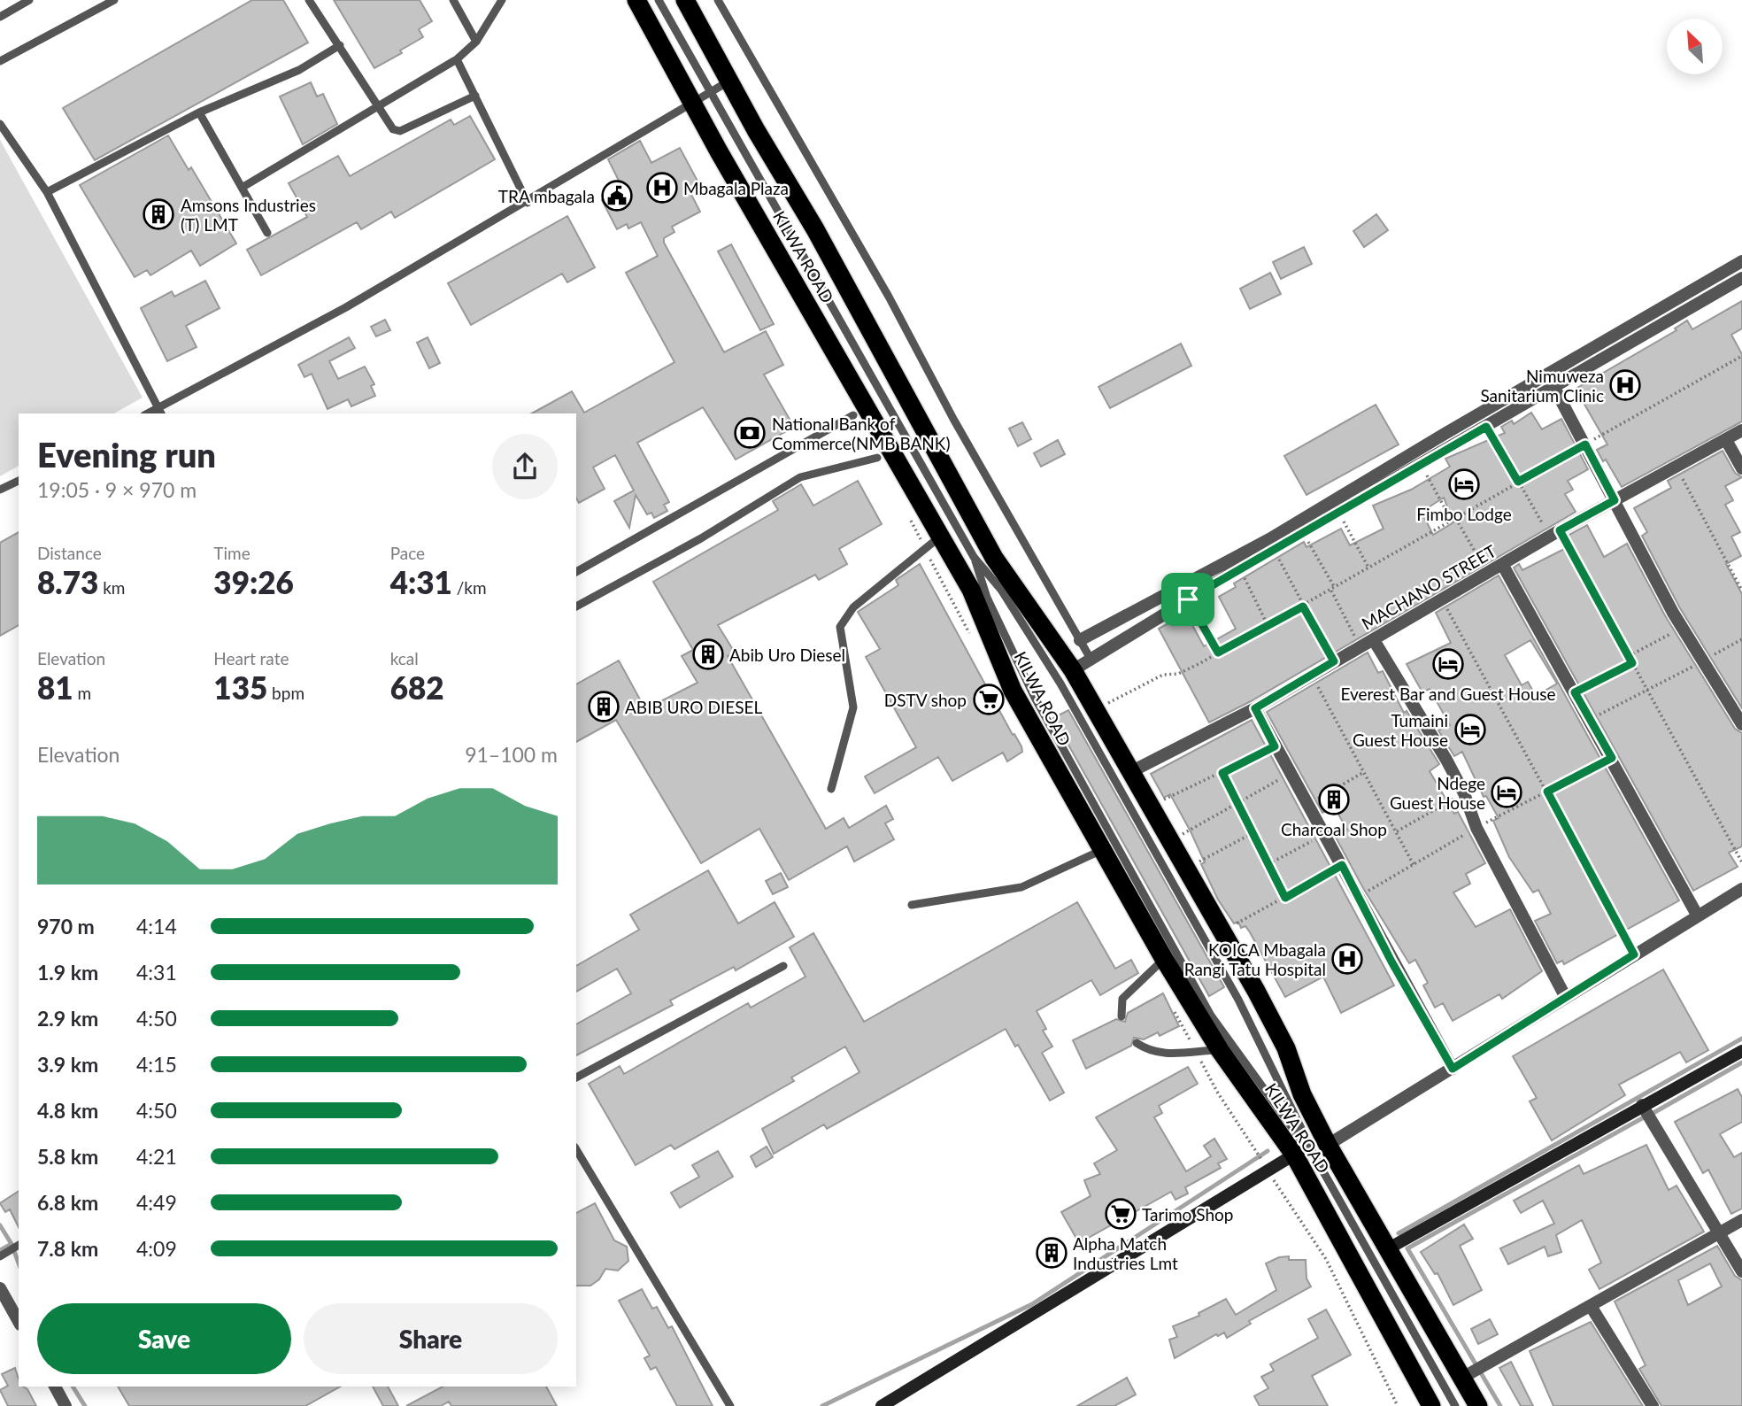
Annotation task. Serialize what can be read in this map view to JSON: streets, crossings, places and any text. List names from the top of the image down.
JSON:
{
  "streets": {
    "highway": ["KILWA ROAD"],
    "street": ["MACHANO STREET"]
  },
  "crossings": [
    ["KILWA ROAD", "MACHANO STREET"]
  ],
  "places": {
    "hospital": ["Mbagala Plaza", "Nimuweza Sanitarium Clinic", "KOICA Mbagala Rangi Tatu Hospital"],
    "public building": ["TRA mbagala"],
    "building": [
      "Amsons Industries (T) LMT",
      "Abib Uro Diesel",
      "ABIB URO DIESEL",
      "Charcoal Shop",
      "Alpha Match Industries Lmt"
    ],
    "bank": ["National Bank of Commerce(NMB BANK)"],
    "hotel": [
      "Fimbo Lodge",
      "Everest Bar and Guest House",
      "Tumaini Guest House",
      "Ndege Guest House"
    ],
    "supermarket": ["DSTV shop", "Tarimo Shop"]
  },
  "north": "top left",
  "page": {
    "heading": ["Evening run", "19:05 · 9 × 970 m"],
    "stats": [
      ["Distance", "8.73 km"],
      ["Time", "39:26"],
      ["Pace", "4:31 /km"],
      ["Elevation", "81 m"],
      ["Heart rate", "135 bpm"],
      ["kcal", "682"]
    ],
    "chart": ["Elevation", "91–100 m"],
    "list": [
      {
        "name": "970 m",
        "note": "4:14"
      },
      {
        "name": "1.9 km",
        "note": "4:31"
      },
      {
        "name": "2.9 km",
        "note": "4:50"
      },
      {
        "name": "3.9 km",
        "note": "4:15"
      },
      {
        "name": "4.8 km",
        "note": "4:50"
      },
      {
        "name": "5.8 km",
        "note": "4:21"
      },
      {
        "name": "6.8 km",
        "note": "4:49"
      },
      {
        "name": "7.8 km",
        "note": "4:09"
      }
    ],
    "buttons": ["Save", "Share"]
  }
}
